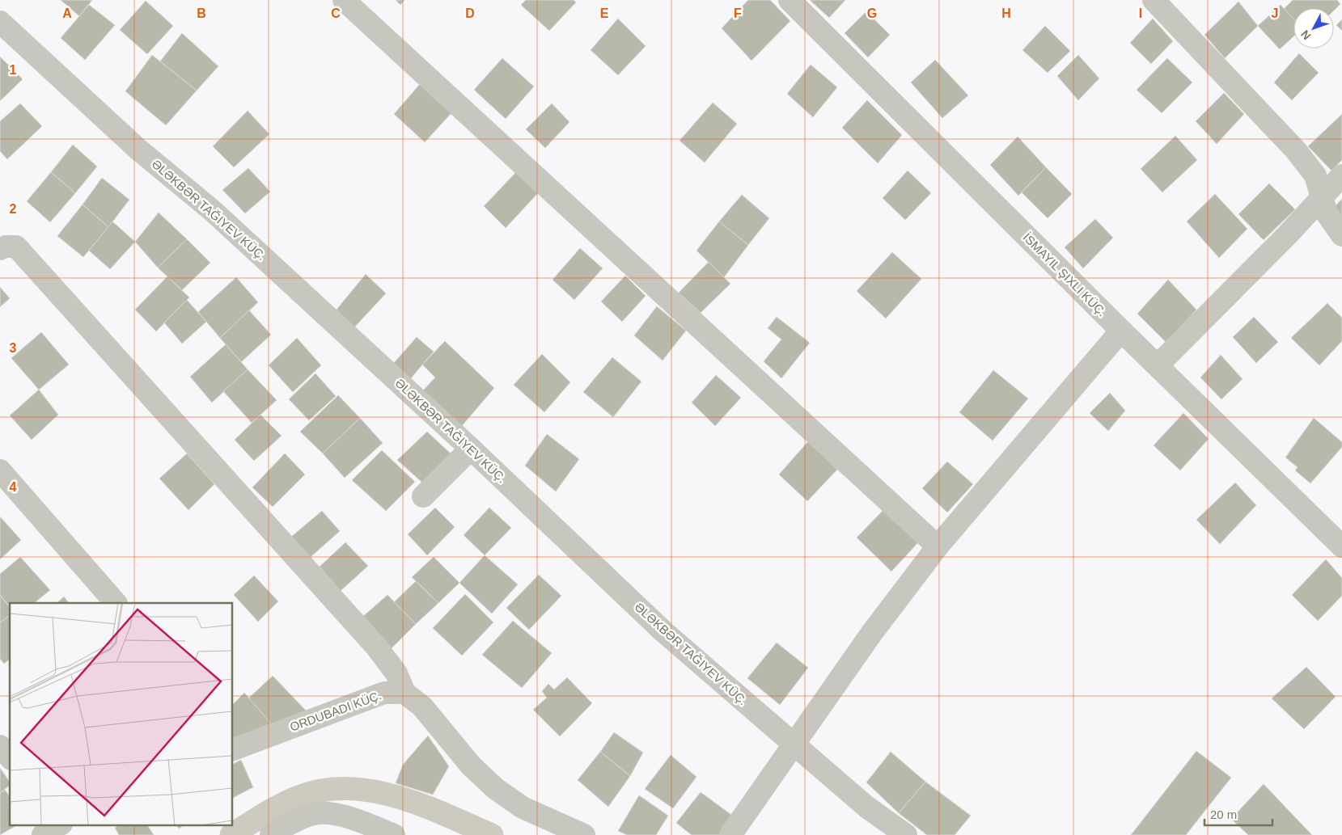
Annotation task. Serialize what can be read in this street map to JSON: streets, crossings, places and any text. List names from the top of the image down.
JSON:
{
  "streets": {
    "street": ["ORDUBADI KÜÇ."]
  },
  "scale_bar": "20 m",
  "north": "bottom left",
  "grid": {
    "columns": [
      "A",
      "B",
      "C",
      "D",
      "E",
      "F",
      "G",
      "H",
      "I",
      "J"
    ],
    "rows": [
      "1",
      "2",
      "3",
      "4"
    ]
  }
}
